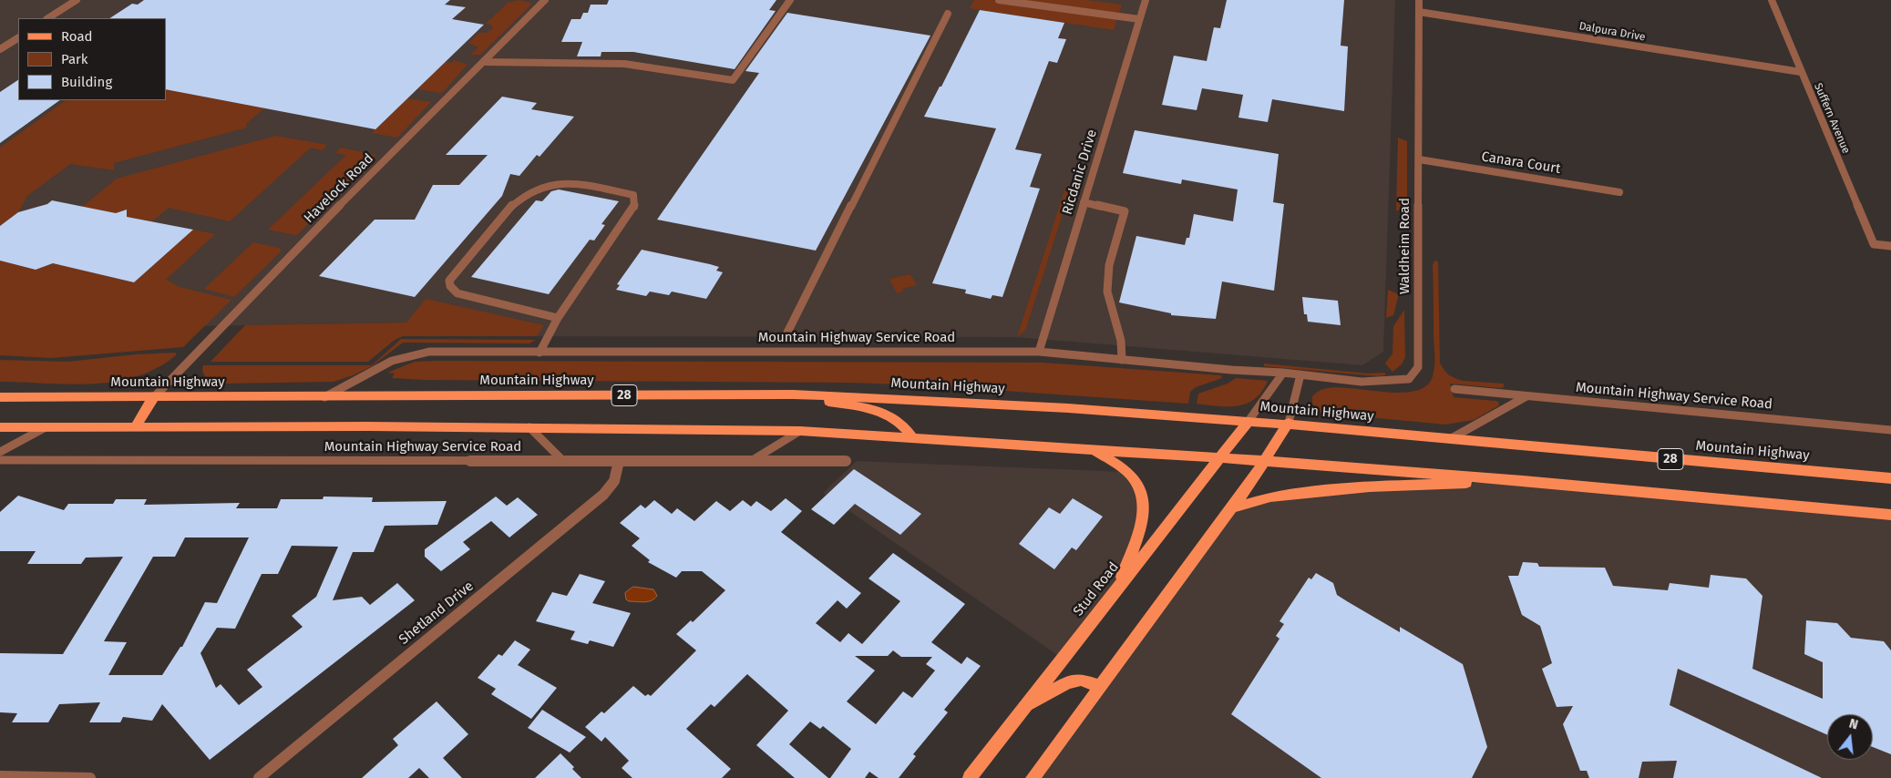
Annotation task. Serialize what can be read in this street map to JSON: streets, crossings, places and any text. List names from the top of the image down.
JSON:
{
  "streets": {
    "main road": ["Mountain Highway", "28", "Stud Road"],
    "street": [
      "Dalpura Drive",
      "Suffern Avenue",
      "Canara Court",
      "Ricdanic Drive",
      "Havelock Road",
      "Waldheim Road",
      "Mountain Highway Service Road",
      "Shetland Drive"
    ]
  },
  "crossings": [
    ["Dalpura Drive", "Suffern Avenue"],
    ["Dalpura Drive", "Waldheim Road"],
    ["Canara Court", "Waldheim Road"],
    ["Ricdanic Drive", "Mountain Highway Service Road"],
    ["Havelock Road", "Mountain Highway"],
    ["Waldheim Road", "Mountain Highway Service Road"],
    ["Mountain Highway Service Road", "Mountain Highway"],
    ["Mountain Highway Service Road", "Shetland Drive"],
    ["Mountain Highway", "Stud Road"]
  ],
  "legend": ["Road", "Park", "Building"],
  "north": "top"
}
